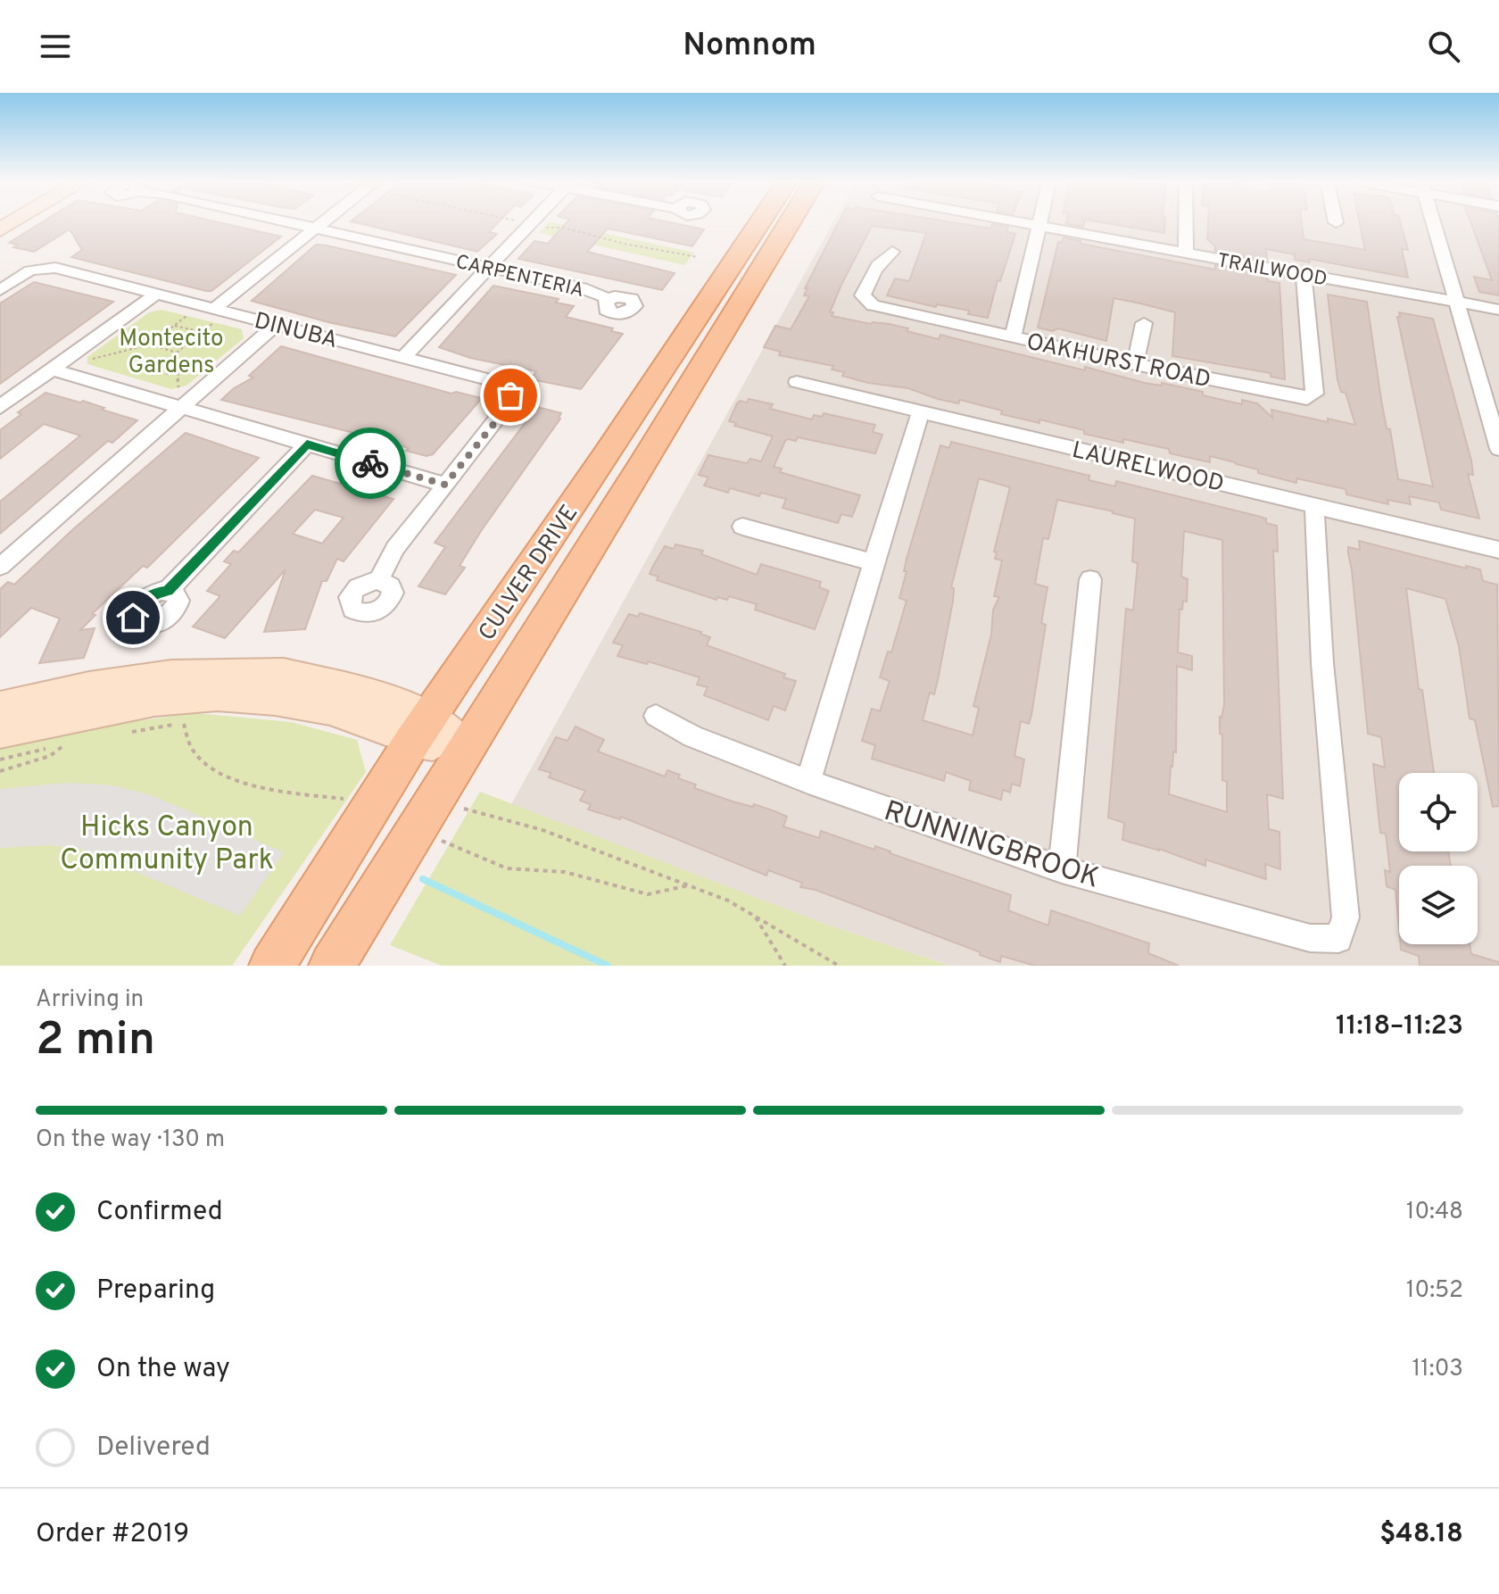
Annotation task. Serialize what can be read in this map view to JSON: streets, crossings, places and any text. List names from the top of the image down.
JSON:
{
  "streets": {
    "main road": ["CULVER DRIVE"],
    "street": [
      "TRAILWOOD",
      "CARPENTERIA",
      "DINUBA",
      "OAKHURST ROAD",
      "LAURELWOOD",
      "RUNNINGBROOK"
    ]
  },
  "crossings": [
    ["TRAILWOOD", "OAKHURST ROAD"],
    ["LAURELWOOD", "RUNNINGBROOK"]
  ],
  "parks": ["Montecito Gardens", "Hicks Canyon Community Park"],
  "page": {
    "header": "Nomnom",
    "heading": ["2 min", "Arriving in", "11:18–11:23"],
    "panel": ["Order #2019", "$48.18"],
    "bar": "On the way · 130 m",
    "list": [
      ["Confirmed", "10:48"],
      ["Preparing", "10:52"],
      ["On the way", "11:03"],
      "Delivered"
    ]
  }
}
